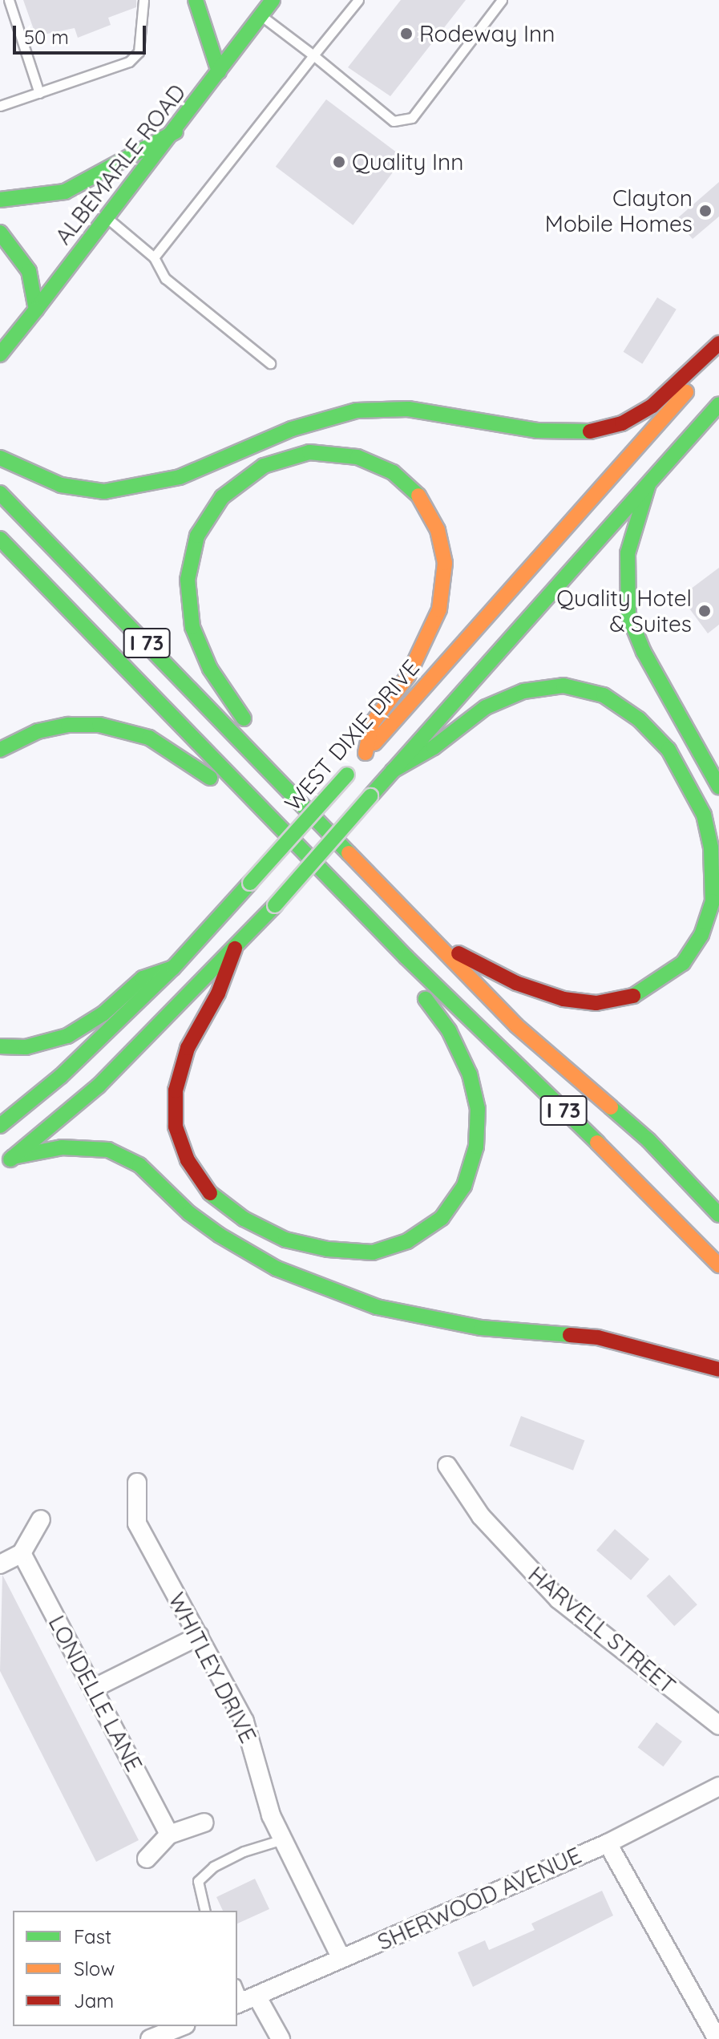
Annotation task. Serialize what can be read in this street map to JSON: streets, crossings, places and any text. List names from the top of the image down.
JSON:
{
  "streets": {
    "main road": ["ALBEMARLE ROAD", "I 73", "WEST DIXIE DRIVE"],
    "street": [
      "HARVELL STREET",
      "WHITLEY DRIVE",
      "LONDELLE LANE",
      "SHERWOOD AVENUE"
    ]
  },
  "crossings": [
    ["WHITLEY DRIVE", "SHERWOOD AVENUE"]
  ],
  "places": [
    "Rodeway Inn",
    "Quality Inn",
    "Clayton Mobile Homes",
    "Quality Hotel & Suites"
  ],
  "legend": ["Fast", "Slow", "Jam"],
  "scale_bar": "50 m"
}
